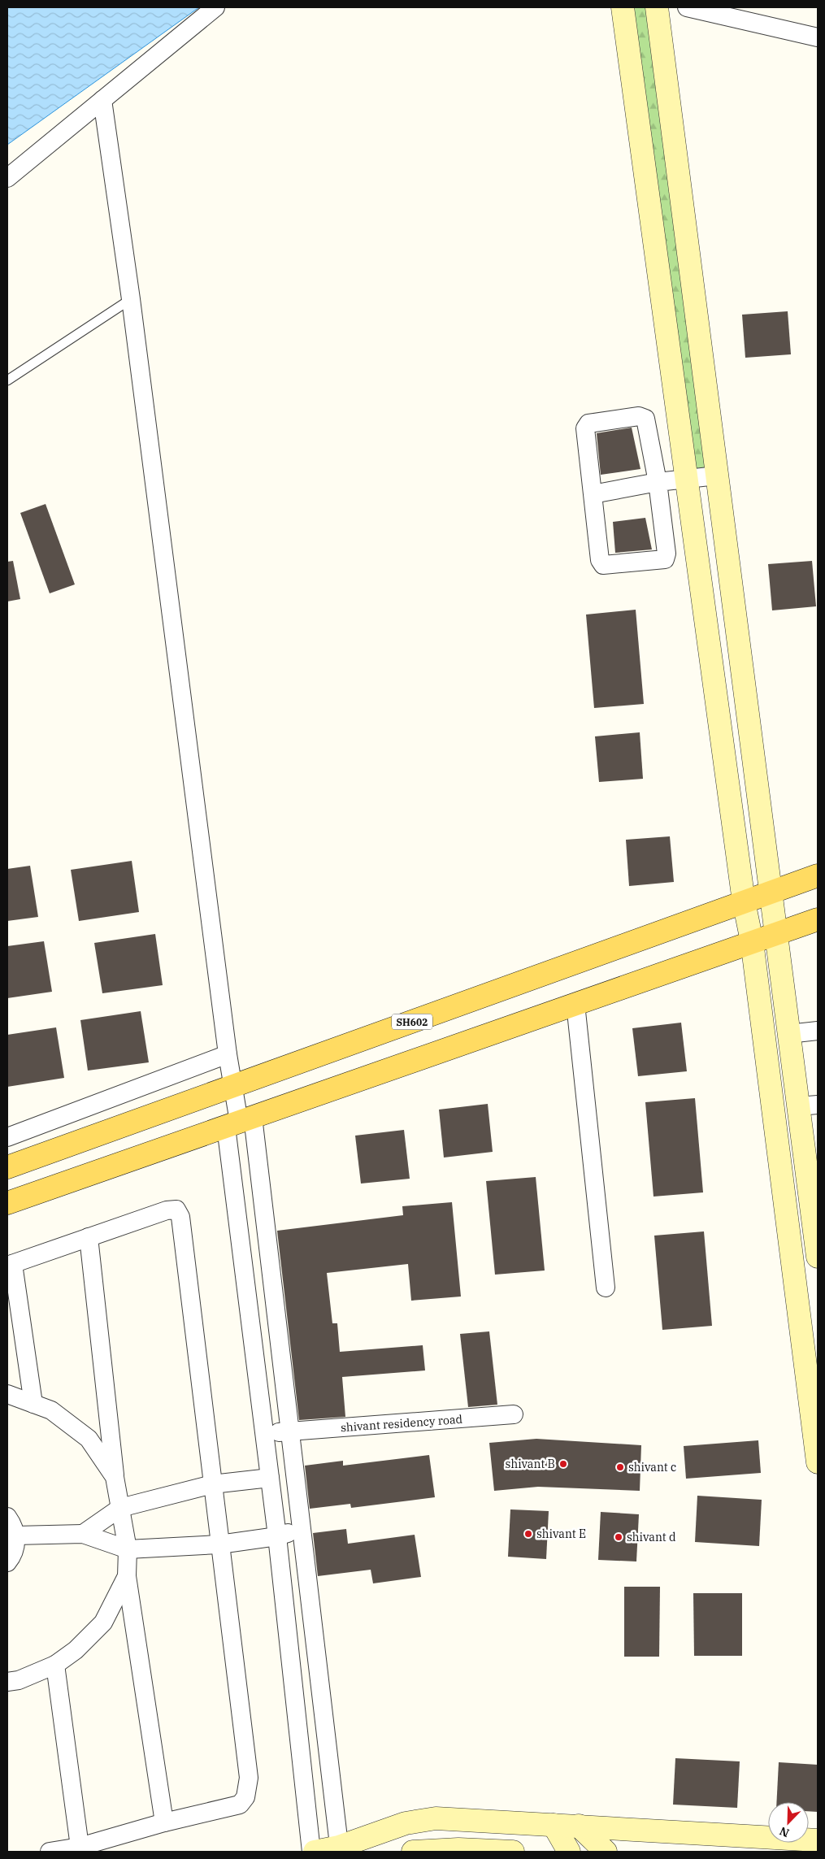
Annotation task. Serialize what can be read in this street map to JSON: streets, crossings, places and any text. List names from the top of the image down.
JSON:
{
  "streets": {
    "main road": ["SH602"],
    "street": ["shivant residency road"]
  },
  "places": [
    "shivant B",
    "shivant c",
    "shivant E",
    "shivant d"
  ],
  "north": "bottom left"
}
